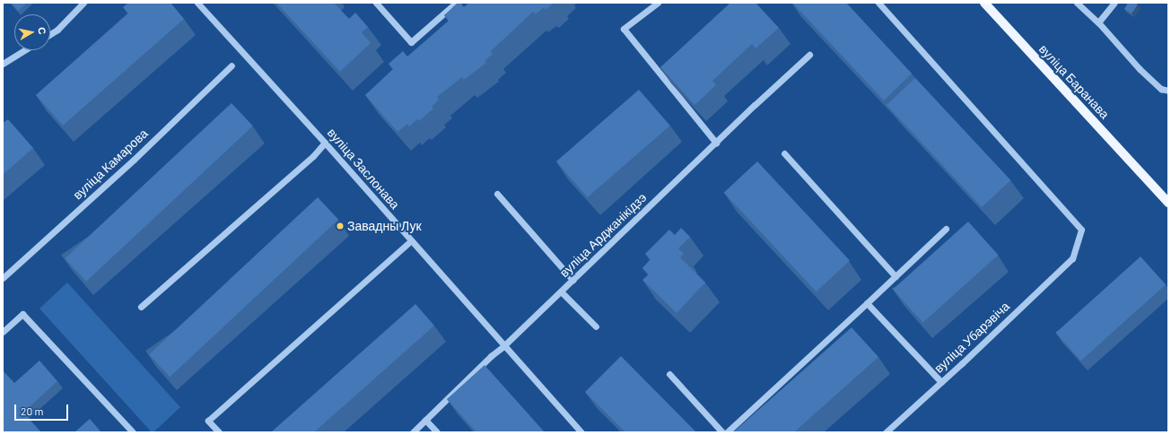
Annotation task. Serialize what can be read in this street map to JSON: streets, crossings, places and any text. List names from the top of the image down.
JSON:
{
  "streets": {
    "main road": ["вуліца Баранава"],
    "street": [
      "вуліца Камарова",
      "вуліца Заслонава",
      "вуліца Арджанікідзэ",
      "вуліца Убарэвіча"
    ]
  },
  "crossings": [
    ["вуліца Заслонава", "вуліца Арджанікідзэ"]
  ],
  "places": ["Завадны Лук"],
  "scale_bar": "20 m",
  "north": "right"
}
